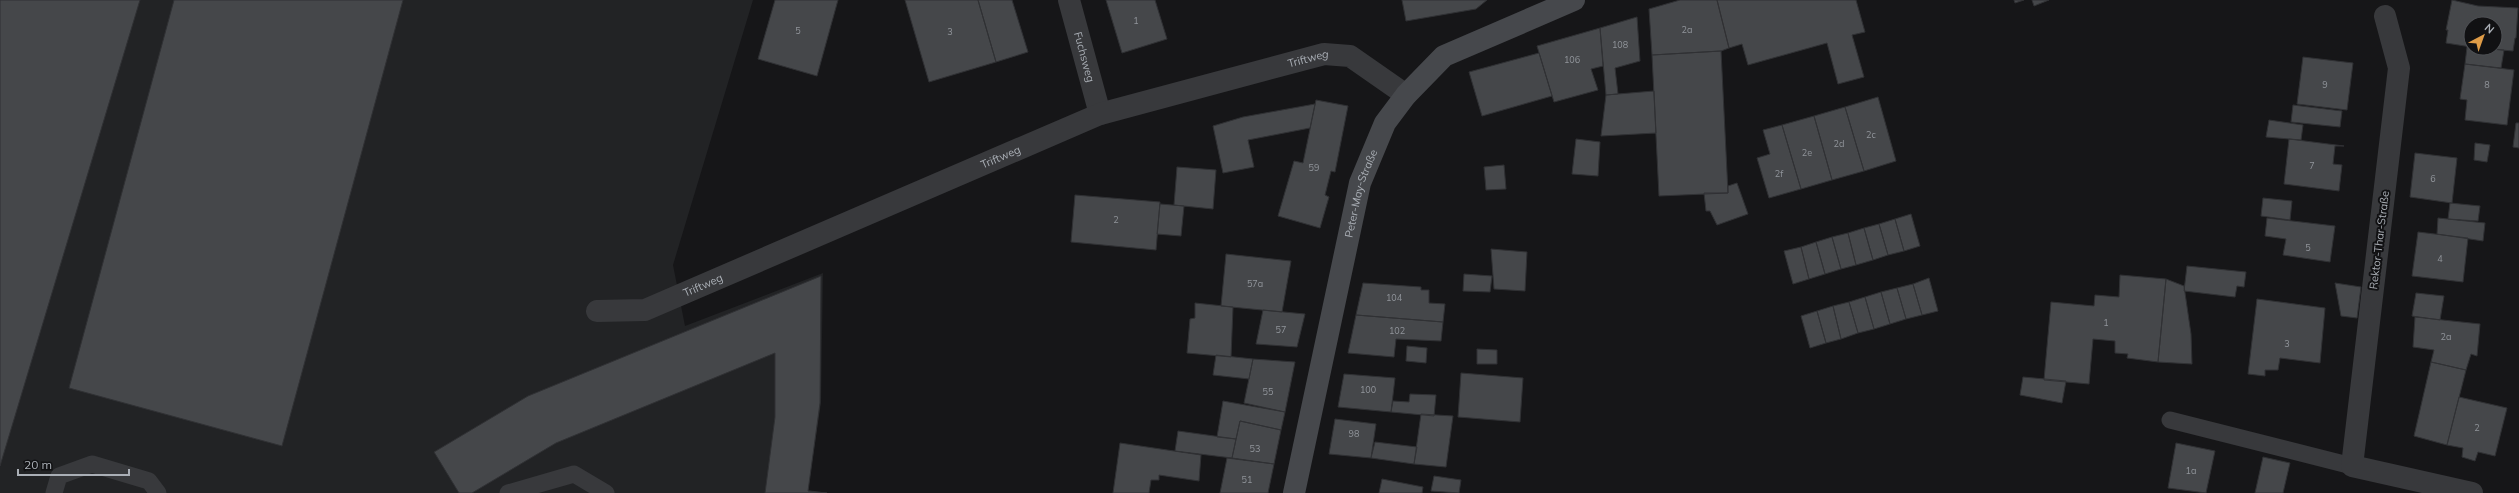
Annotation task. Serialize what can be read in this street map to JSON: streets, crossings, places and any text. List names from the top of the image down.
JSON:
{
  "streets": {
    "main road": ["Peter-May-Straße"],
    "street": ["Fuchsweg", "Triftweg", "Rektor-Thar-Straße"]
  },
  "crossings": [
    ["Fuchsweg", "Triftweg"],
    ["Triftweg", "Peter-May-Straße"]
  ],
  "house_numbers": [
    "1",
    "2a",
    "5",
    "3",
    "108",
    "106",
    "9",
    "8",
    "2c",
    "2d",
    "2e",
    "7",
    "59",
    "2f",
    "6",
    "2",
    "5",
    "4",
    "57a",
    "104",
    "1",
    "57",
    "102",
    "2a",
    "3",
    "100",
    "55",
    "2",
    "98",
    "53",
    "1a",
    "51"
  ],
  "scale_bar": "20 m",
  "north": "top right"
}
